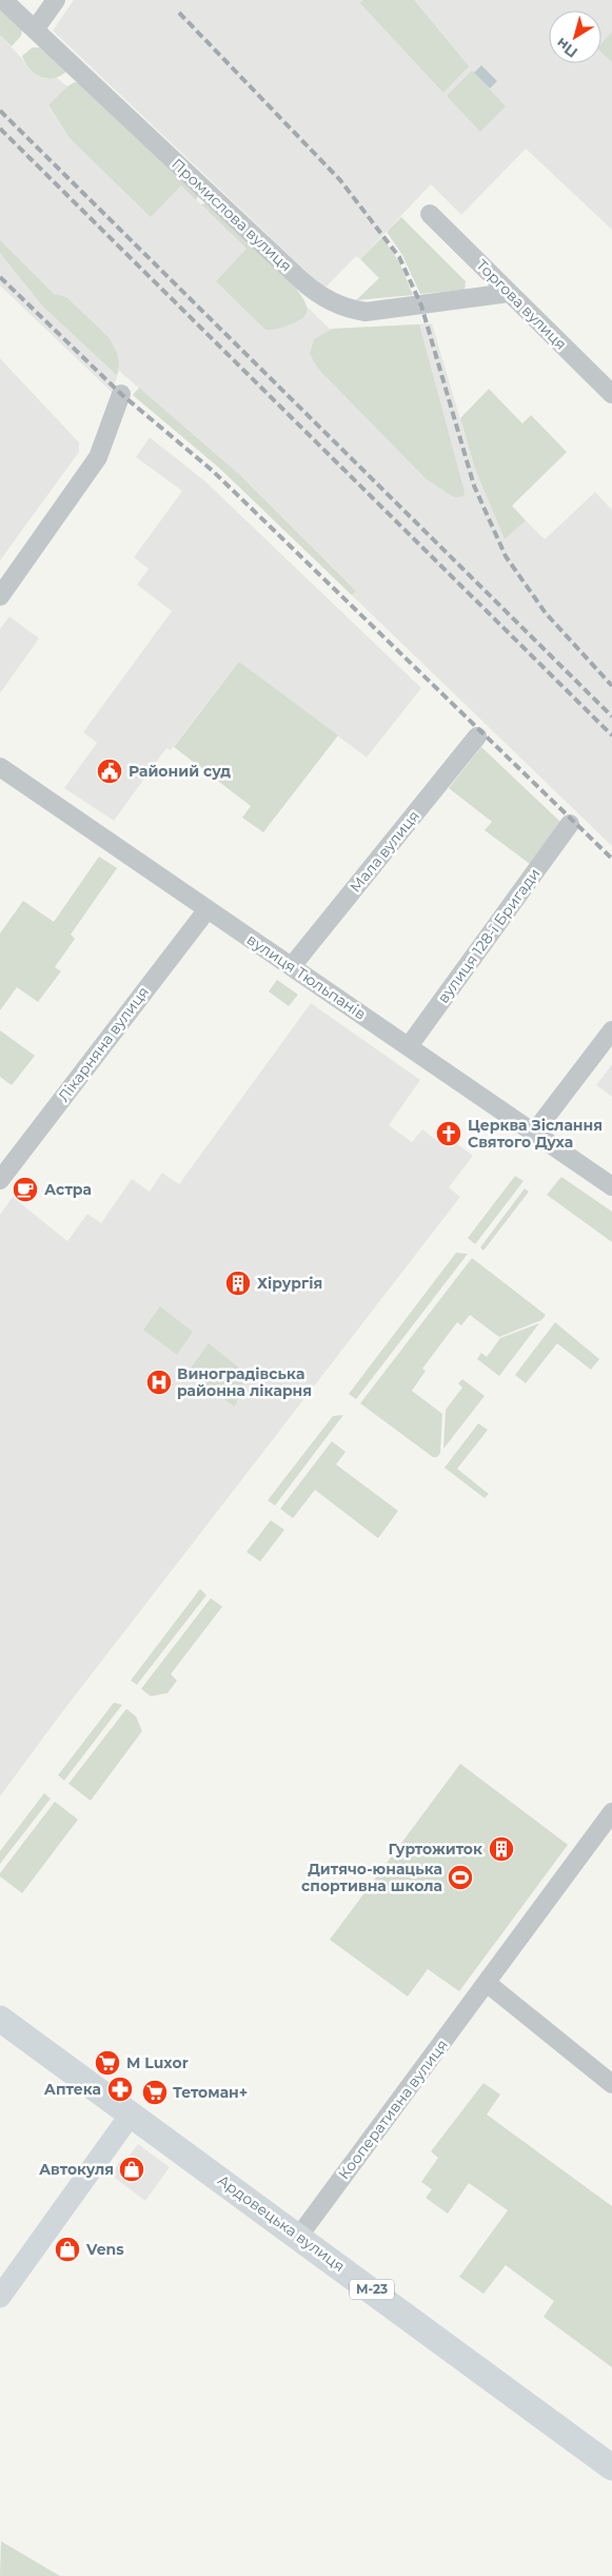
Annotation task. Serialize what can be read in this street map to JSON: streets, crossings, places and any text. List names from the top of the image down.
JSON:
{
  "streets": {
    "highway": ["Ардовецька вулиця", "М-23"],
    "street": [
      "Промислова вулиця",
      "Торгова вулиця",
      "Мала вулиця",
      "вулиця 128-ї Бригади",
      "вулиця Тюльпанів",
      "Лікарняна вулиця",
      "Кооперативна вулиця"
    ]
  },
  "crossings": [
    ["Промислова вулиця", "Торгова вулиця"],
    ["Мала вулиця", "вулиця Тюльпанів"],
    ["вулиця 128-ї Бригади", "вулиця Тюльпанів"],
    ["вулиця Тюльпанів", "Лікарняна вулиця"],
    ["Кооперативна вулиця", "Ардовецька вулиця"]
  ],
  "places": {
    "public building": ["Районий суд"],
    "church": ["Церква Зіслання Святого Духа"],
    "cafe": ["Астра"],
    "building": ["Хірургія", "Гуртожиток"],
    "hospital": ["Виноградівська районна лікарня"],
    "sports": ["Дитячо-юнацька спортивна школа"],
    "supermarket": ["M Luxor", "Тетоман+"],
    "pharmacy": ["Аптека"],
    "shop": ["Автокуля", "Vens"]
  },
  "north": "bottom left"
}
